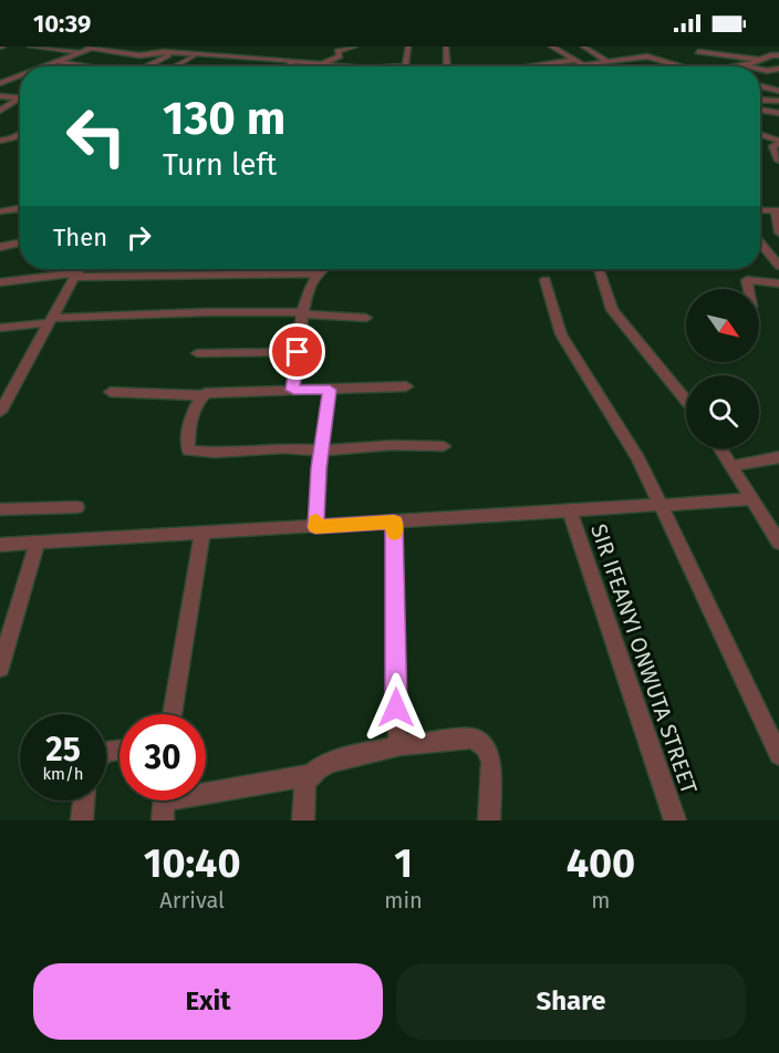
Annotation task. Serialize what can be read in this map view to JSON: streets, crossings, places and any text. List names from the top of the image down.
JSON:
{
  "streets": {
    "street": ["SIR IFEANYI ONWUTA STREET"]
  },
  "north": "bottom right",
  "page": {
    "status": "10:39",
    "turn": ["130 m", "Turn left"],
    "then": "Then",
    "speed": "25 km/h",
    "limit": "30",
    "eta": [
      "10:40",
      "Arrival",
      "1",
      "min",
      "400",
      "m"
    ],
    "buttons": ["Exit", "Share"]
  }
}
